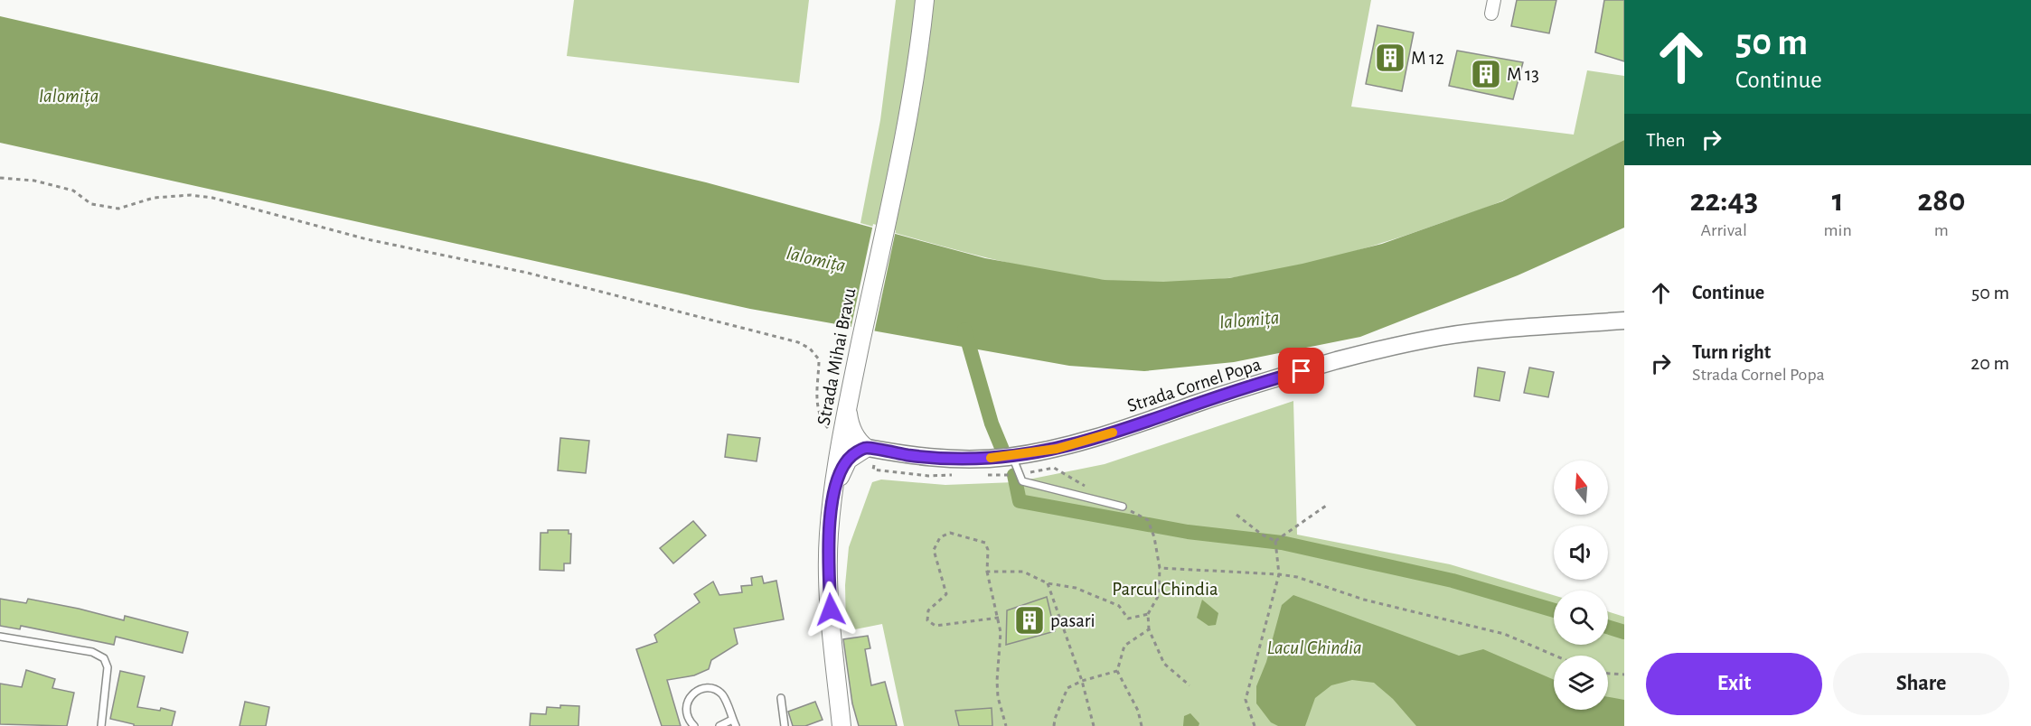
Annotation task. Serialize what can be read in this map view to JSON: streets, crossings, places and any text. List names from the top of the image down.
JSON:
{
  "streets": {
    "main road": ["Strada Mihai Bravu", "Strada Cornel Popa"]
  },
  "crossings": [
    ["Strada Mihai Bravu", "Strada Cornel Popa"]
  ],
  "water": ["Ialomița", "Lacul Chindia"],
  "parks": ["Parcul Chindia"],
  "places": {
    "building": ["M 12", "M 13", "pasari"]
  },
  "north": "top",
  "page": {
    "turn": ["50 m", "Continue"],
    "then": "Then",
    "eta": [
      "22:43",
      "Arrival",
      "1",
      "min",
      "280",
      "m"
    ],
    "list": [
      {
        "name": "Continue",
        "value": "50 m"
      },
      {
        "name": "Turn right",
        "note": "Strada Cornel Popa",
        "value": "20 m"
      }
    ],
    "buttons": ["Exit", "Share"]
  }
}
